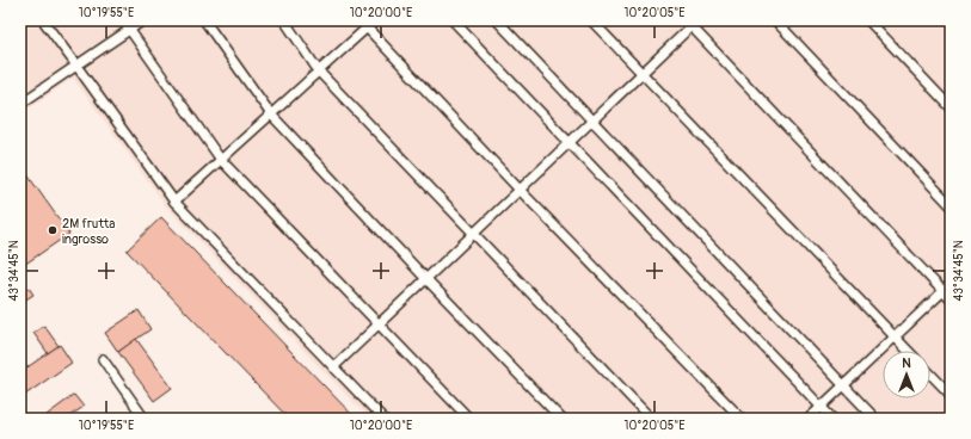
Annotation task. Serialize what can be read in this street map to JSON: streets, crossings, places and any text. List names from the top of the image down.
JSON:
{
  "places": ["2M frutta ingrosso"],
  "north": "top",
  "coordinates": [
    "10°19'55\"E",
    "10°20'00\"E",
    "10°20'05\"E",
    "43°34'45\"N"
  ]
}
